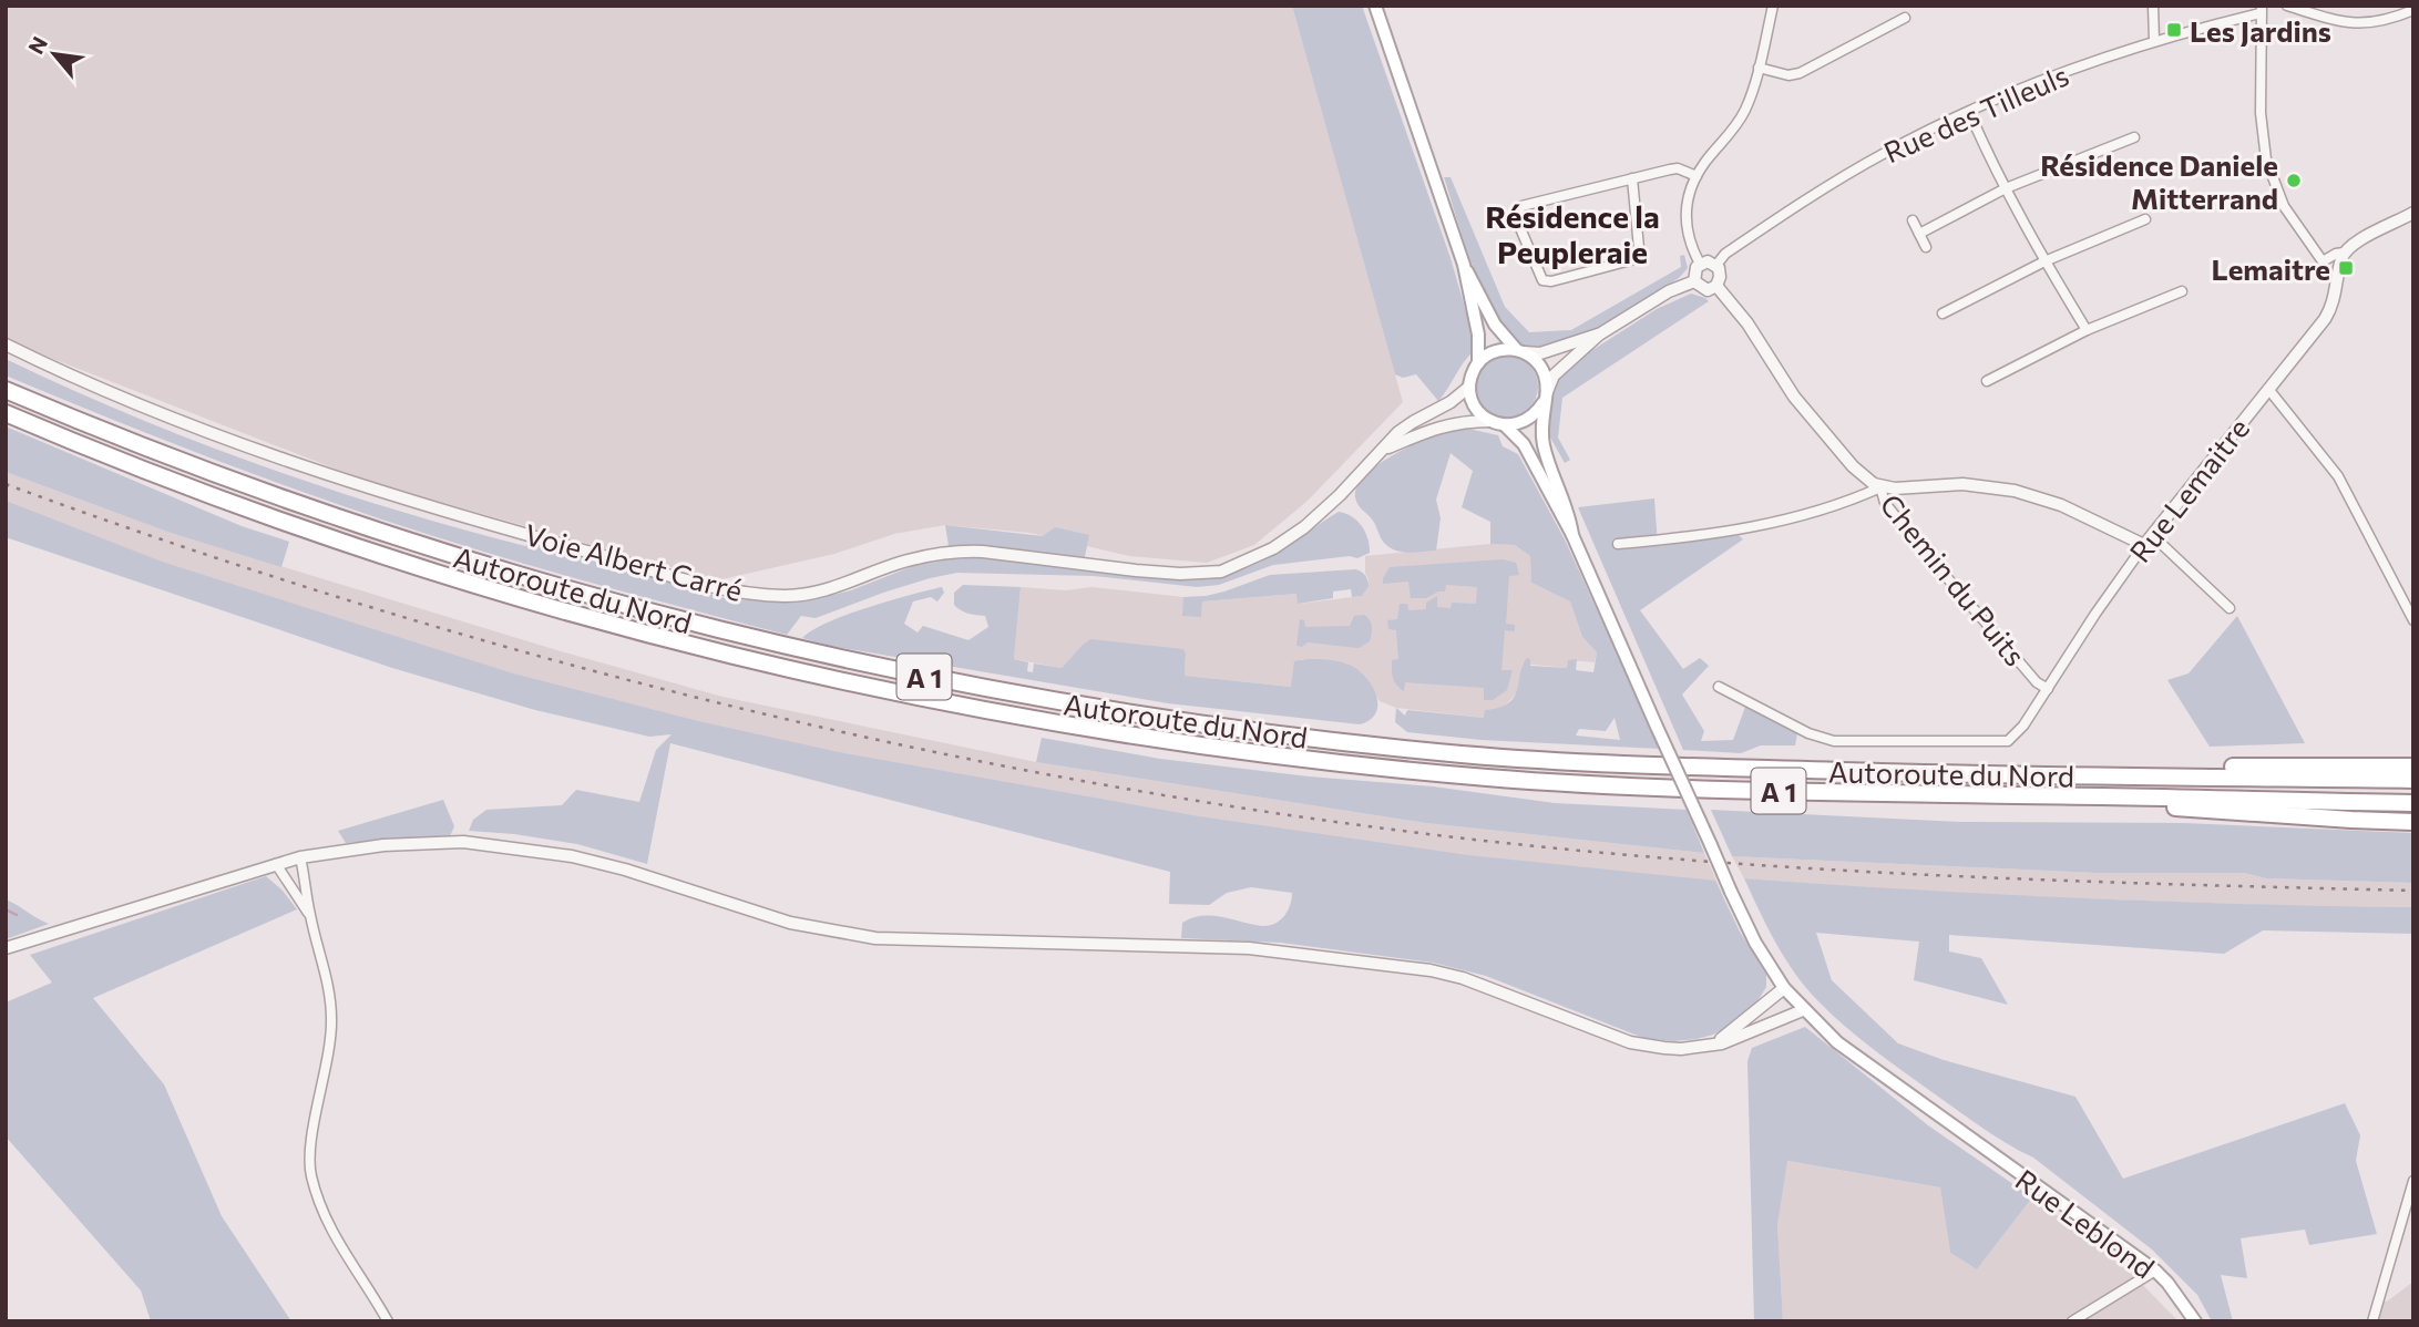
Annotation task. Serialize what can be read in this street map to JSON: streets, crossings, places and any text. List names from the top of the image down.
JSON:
{
  "streets": {
    "highway": ["Autoroute du Nord", "A 1"],
    "main road": ["Rue Leblond"],
    "street": [
      "Rue des Tilleuls",
      "Rue Lemaitre",
      "Voie Albert Carré",
      "Chemin du Puits"
    ]
  },
  "crossings": [
    ["Rue des Tilleuls", "Chemin du Puits"],
    ["Rue Lemaitre", "Chemin du Puits"]
  ],
  "districts": ["Résidence la Peupleraie"],
  "places": {
    "transit": ["Les Jardins", "Lemaitre"],
    "other": ["Résidence Daniele Mitterrand"]
  },
  "north": "top left"
}
